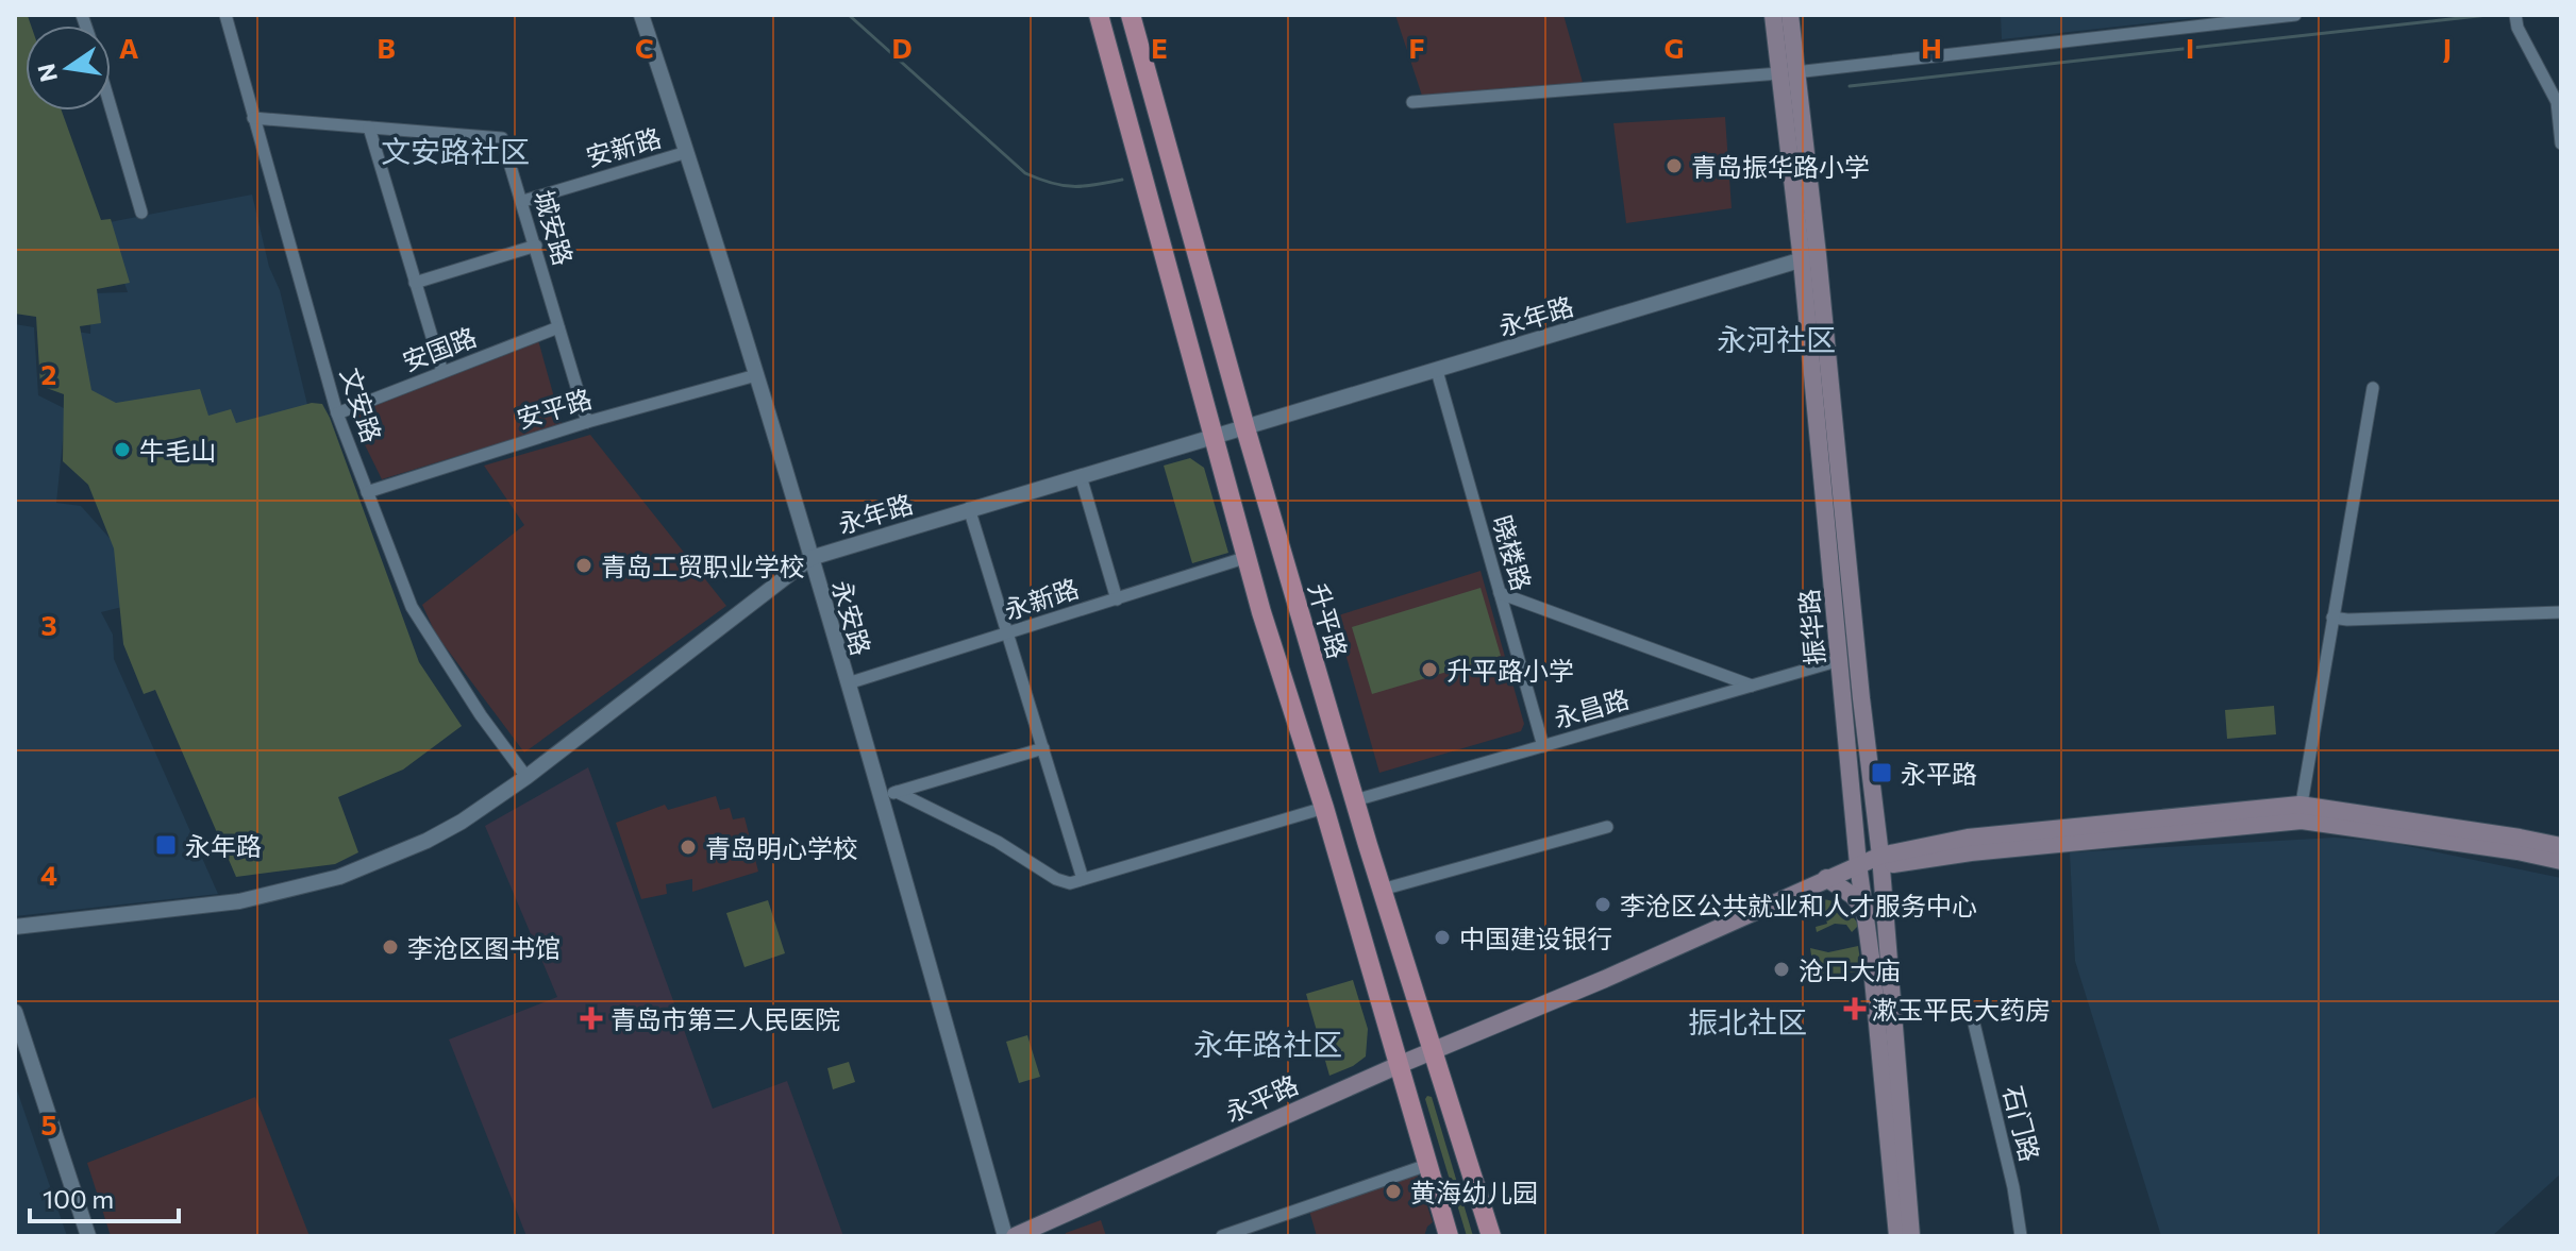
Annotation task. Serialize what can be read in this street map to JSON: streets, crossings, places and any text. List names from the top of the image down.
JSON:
{
  "streets": {
    "main road": ["升平路", "振华路", "永平路"],
    "street": [
      "安新路",
      "城安路",
      "永年路",
      "安国路",
      "文安路",
      "安平路",
      "晓楼路",
      "永新路",
      "永安路",
      "永昌路",
      "石门路"
    ]
  },
  "crossings": [
    ["安新路", "城安路"],
    ["安新路", "永安路"],
    ["城安路", "安国路"],
    ["城安路", "文安路"],
    ["城安路", "安平路"],
    ["永年路", "文安路"],
    ["永年路", "晓楼路"],
    ["永年路", "永安路"],
    ["永年路", "升平路"],
    ["永年路", "振华路"],
    ["安国路", "文安路"],
    ["文安路", "安平路"],
    ["安平路", "永安路"],
    ["晓楼路", "永昌路"],
    ["永新路", "永安路"],
    ["升平路", "永昌路"],
    ["升平路", "永平路"],
    ["振华路", "永昌路"],
    ["振华路", "永平路"]
  ],
  "districts": [
    "文安路社区",
    "永河社区",
    "振北社区",
    "永年路社区"
  ],
  "places": {
    "other": [
      "青岛振华路小学",
      "牛毛山",
      "青岛工贸职业学校",
      "升平路小学",
      "青岛明心学校",
      "李沧区公共就业和人才服务中心",
      "中国建设银行",
      "李沧区图书馆",
      "沧口大庙",
      "黄海幼儿园"
    ],
    "transit": ["永平路", "永年路"],
    "health": ["漱玉平民大药房", "青岛市第三人民医院"]
  },
  "scale_bar": "100 m",
  "north": "left",
  "grid": {
    "columns": [
      "A",
      "B",
      "C",
      "D",
      "E",
      "F",
      "G",
      "H",
      "I",
      "J"
    ],
    "rows": [
      "2",
      "3",
      "4",
      "5"
    ]
  }
}
